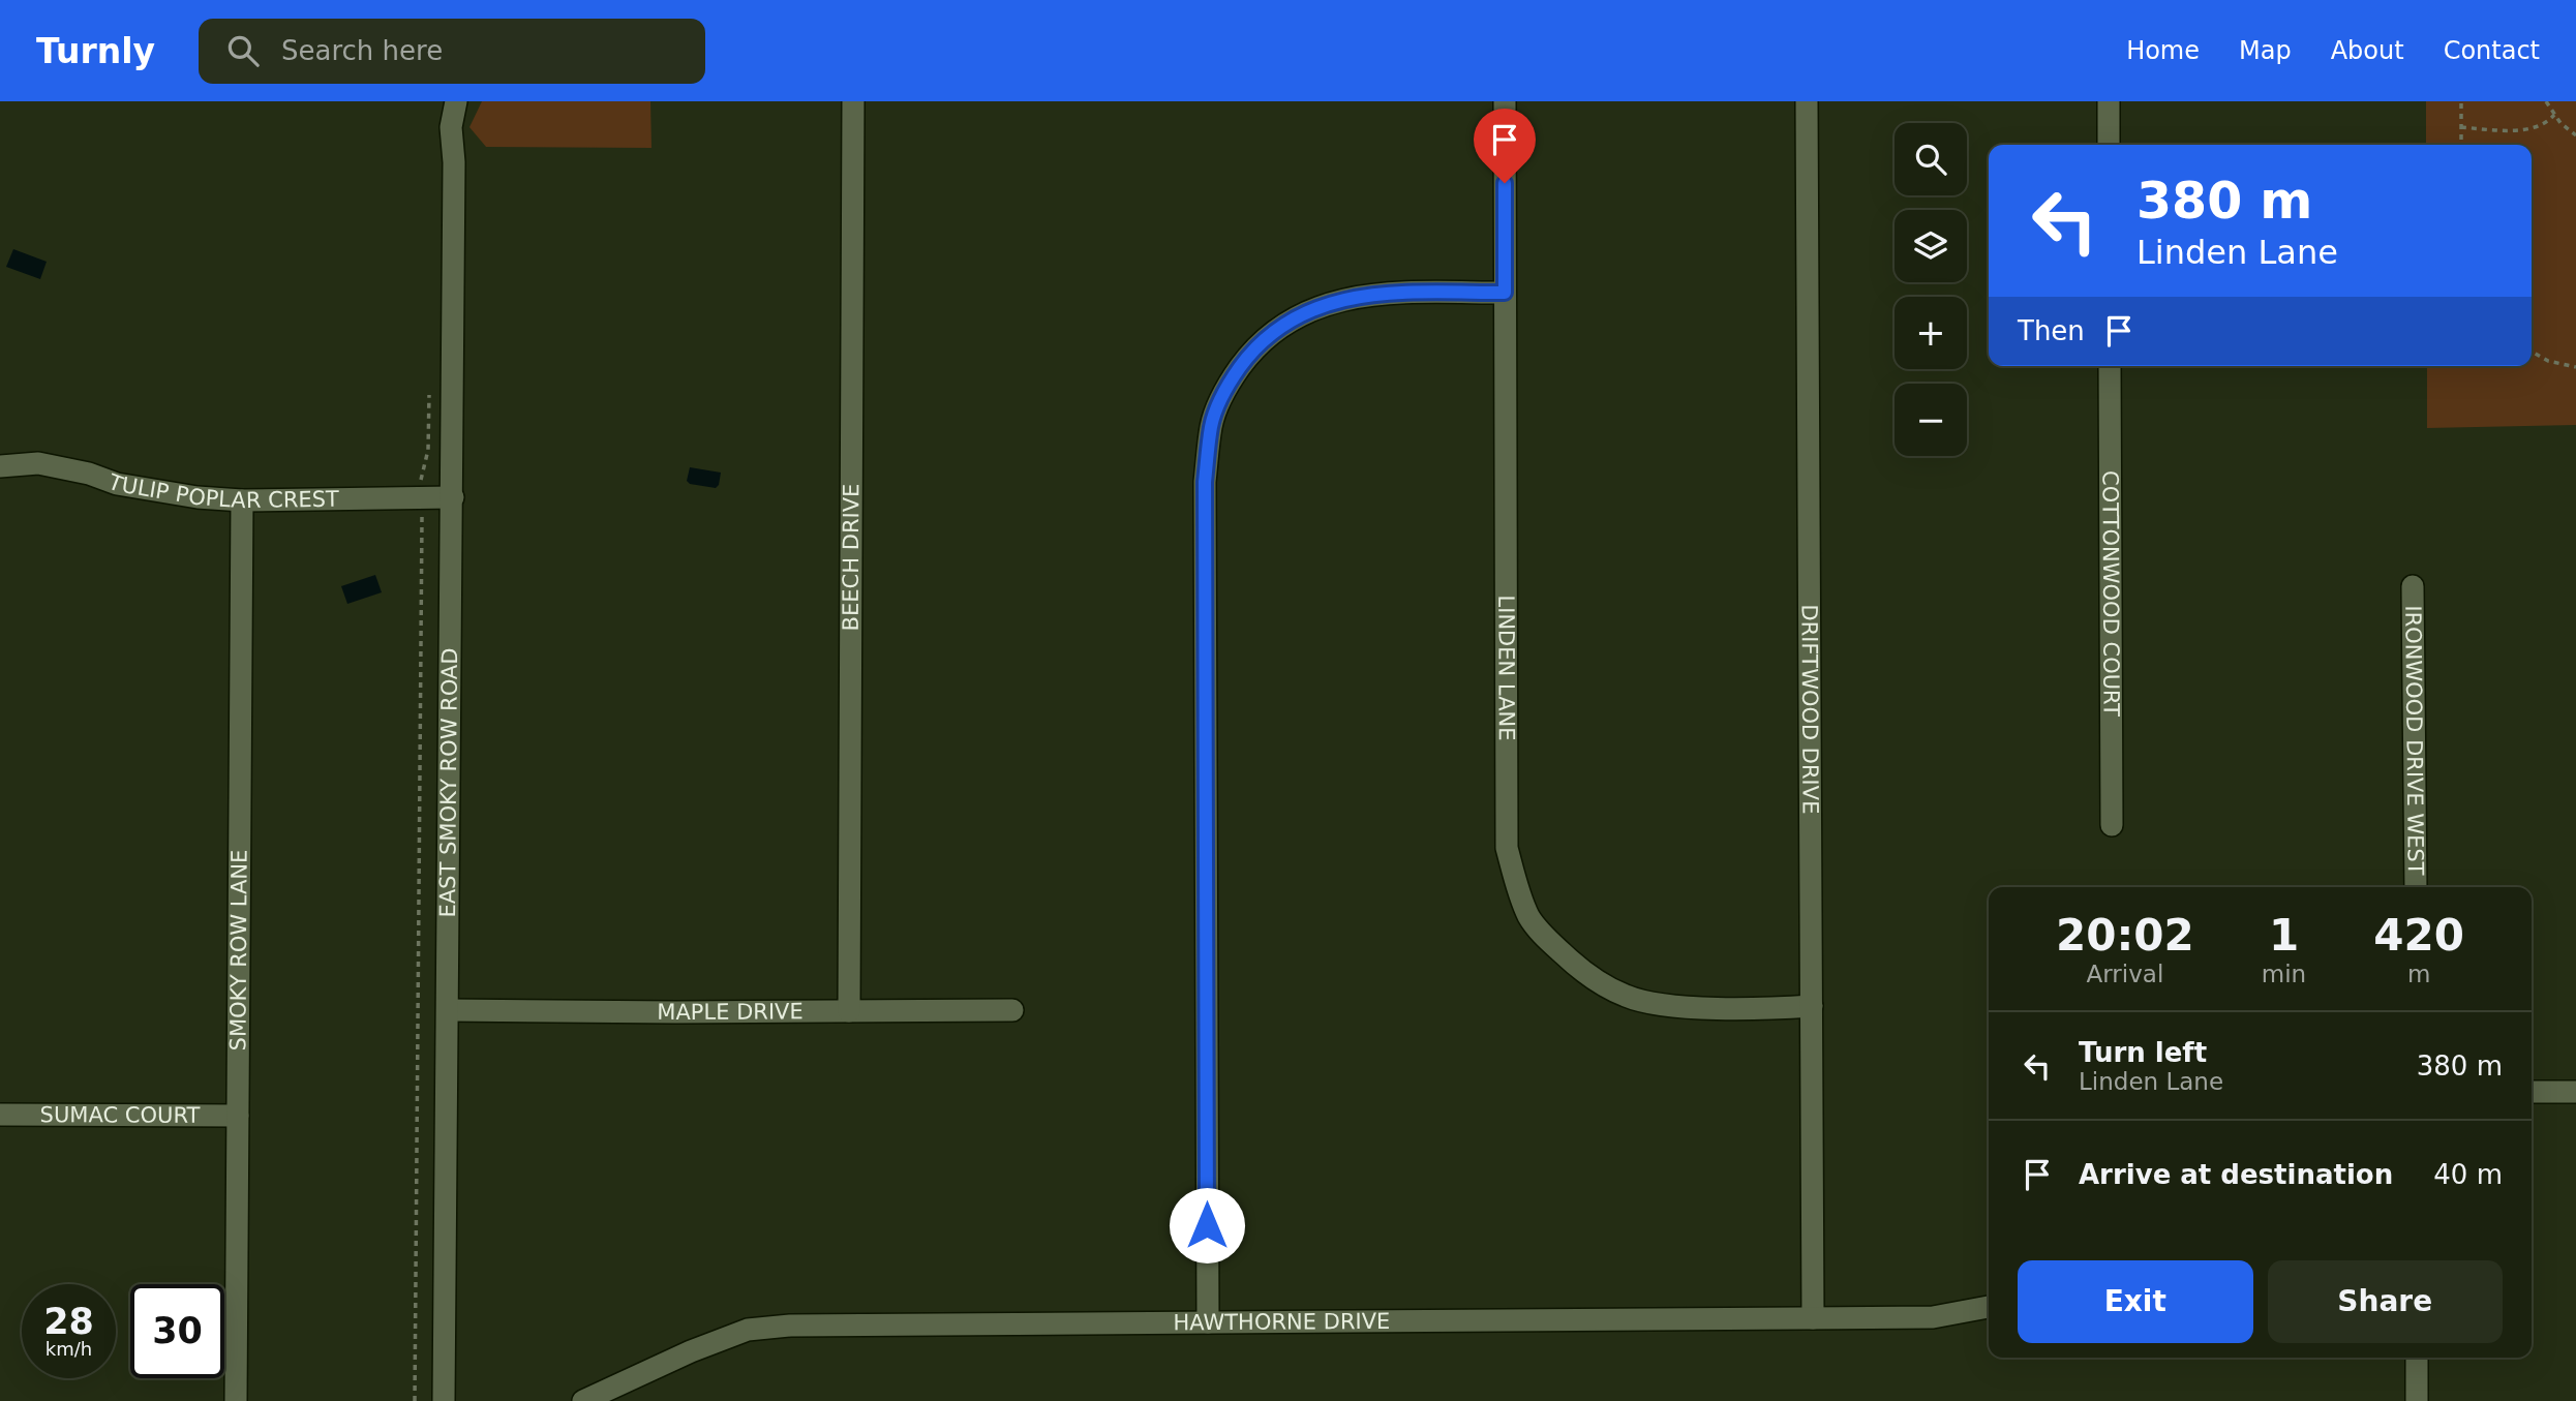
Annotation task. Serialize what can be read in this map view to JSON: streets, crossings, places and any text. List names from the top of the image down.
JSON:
{
  "streets": {
    "street": [
      "TULIP POPLAR CREST",
      "BEECH DRIVE",
      "COTTONWOOD COURT",
      "LINDEN LANE",
      "DRIFTWOOD DRIVE",
      "IRONWOOD DRIVE WEST",
      "EAST SMOKY ROW ROAD",
      "SMOKY ROW LANE",
      "MAPLE DRIVE",
      "SUMAC COURT",
      "HAWTHORNE DRIVE"
    ]
  },
  "crossings": [
    ["TULIP POPLAR CREST", "EAST SMOKY ROW ROAD"],
    ["TULIP POPLAR CREST", "SMOKY ROW LANE"],
    ["BEECH DRIVE", "MAPLE DRIVE"],
    ["LINDEN LANE", "DRIFTWOOD DRIVE"],
    ["DRIFTWOOD DRIVE", "HAWTHORNE DRIVE"],
    ["EAST SMOKY ROW ROAD", "MAPLE DRIVE"],
    ["SMOKY ROW LANE", "SUMAC COURT"]
  ],
  "page": {
    "header": "Turnly",
    "search": "Search here",
    "nav": [
      "Home",
      "Map",
      "About",
      "Contact"
    ],
    "map_buttons": ["+", "−"],
    "turn": ["380 m", "Linden Lane"],
    "then": "Then",
    "eta": [
      "20:02",
      "Arrival",
      "1",
      "min",
      "420",
      "m"
    ],
    "list": [
      {
        "name": "Turn left",
        "note": "Linden Lane",
        "value": "380 m"
      },
      {
        "name": "Arrive at destination",
        "value": "40 m"
      }
    ],
    "buttons": ["Exit", "Share"],
    "speed": "28 km/h",
    "limit": "30"
  }
}
